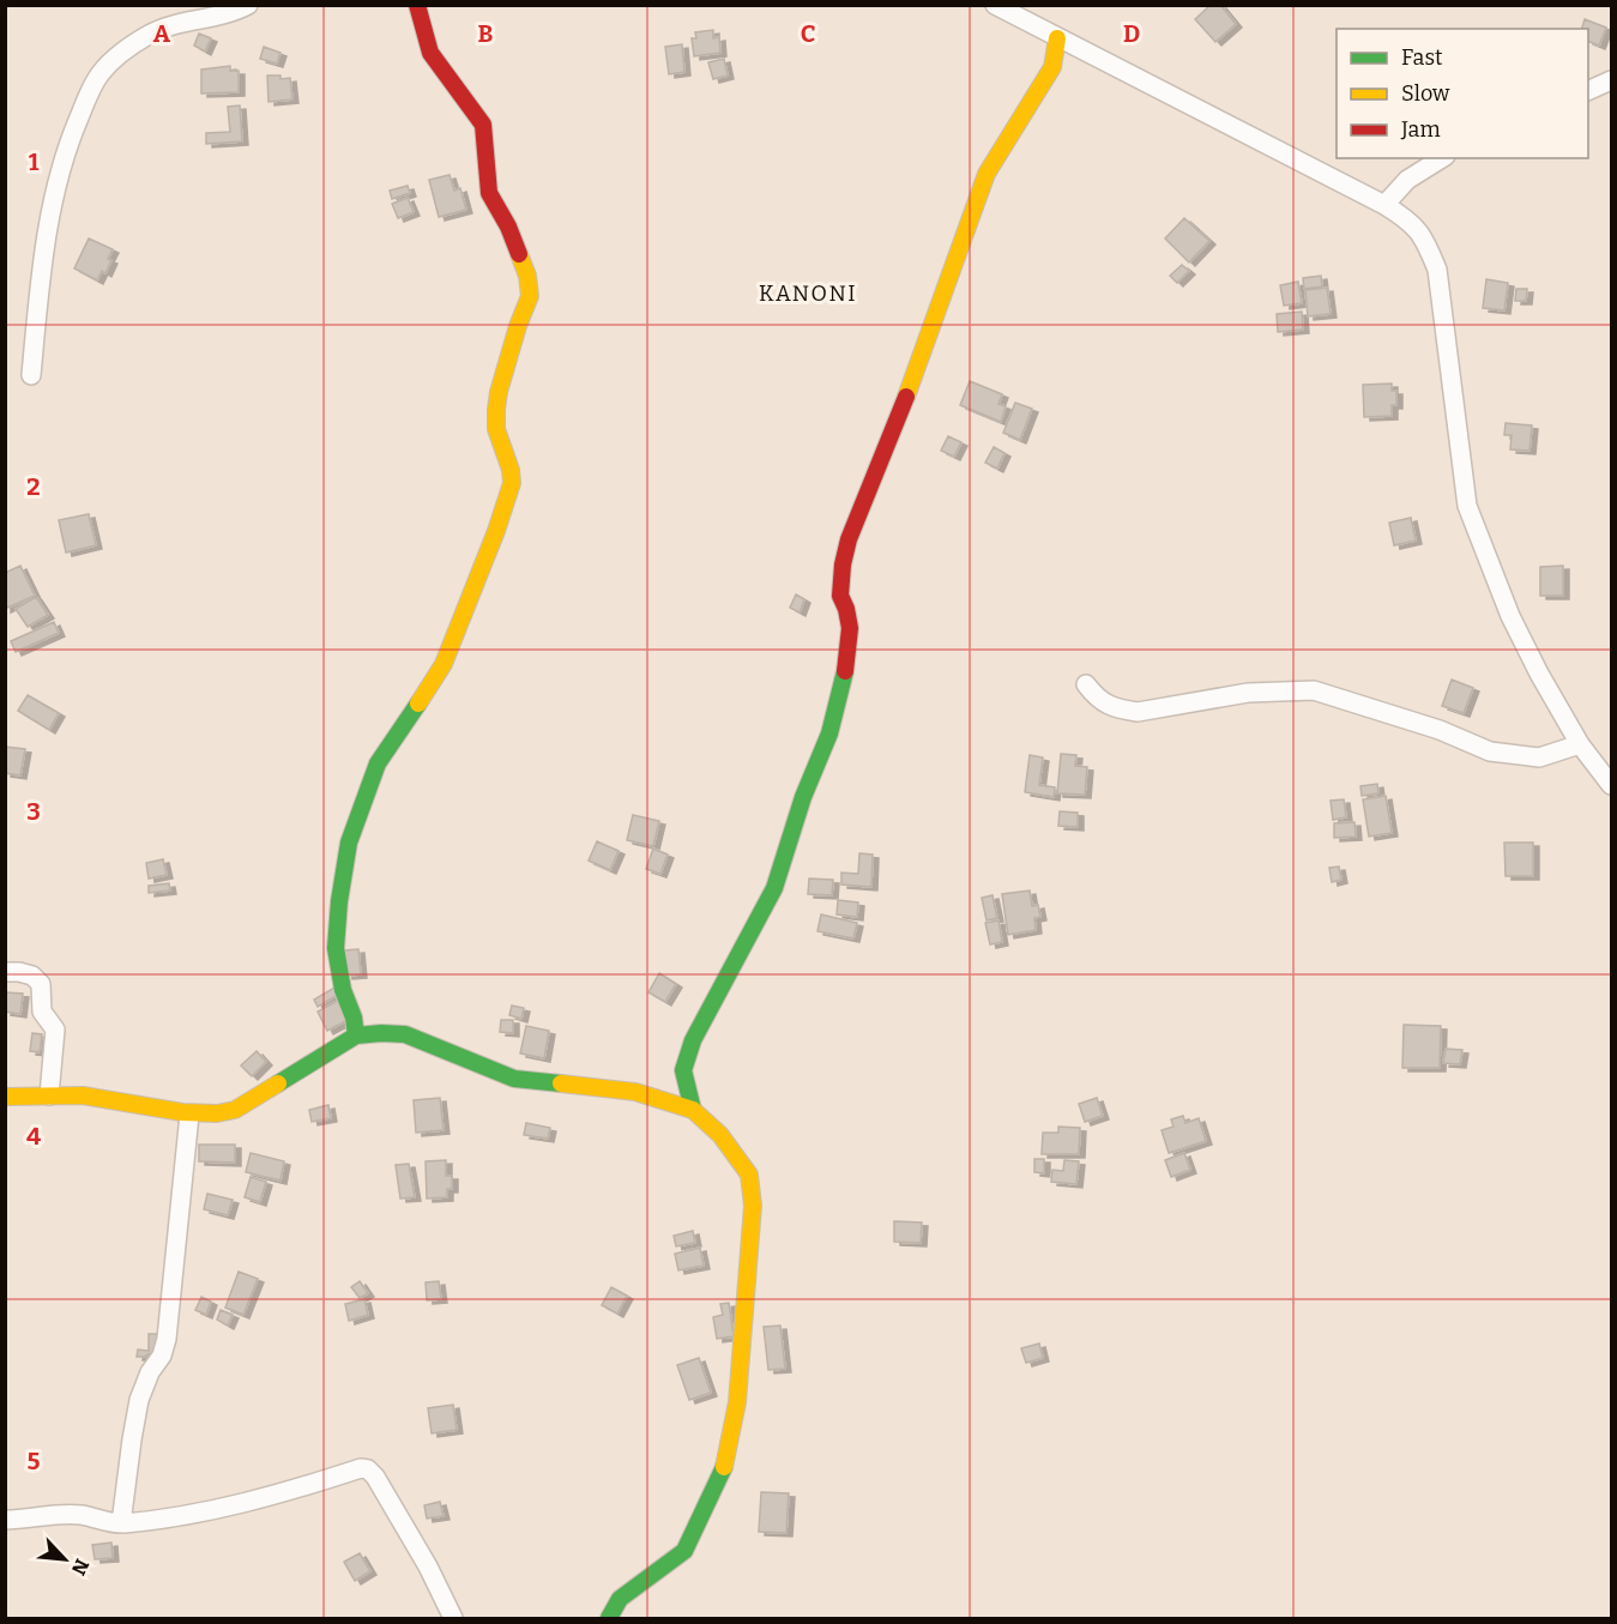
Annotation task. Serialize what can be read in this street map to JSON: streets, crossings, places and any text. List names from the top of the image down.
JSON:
{
  "districts": ["KANONI"],
  "legend": ["Fast", "Slow", "Jam"],
  "north": "bottom right",
  "grid": {
    "columns": [
      "A",
      "B",
      "C",
      "D"
    ],
    "rows": [
      "1",
      "2",
      "3",
      "4",
      "5"
    ]
  }
}
